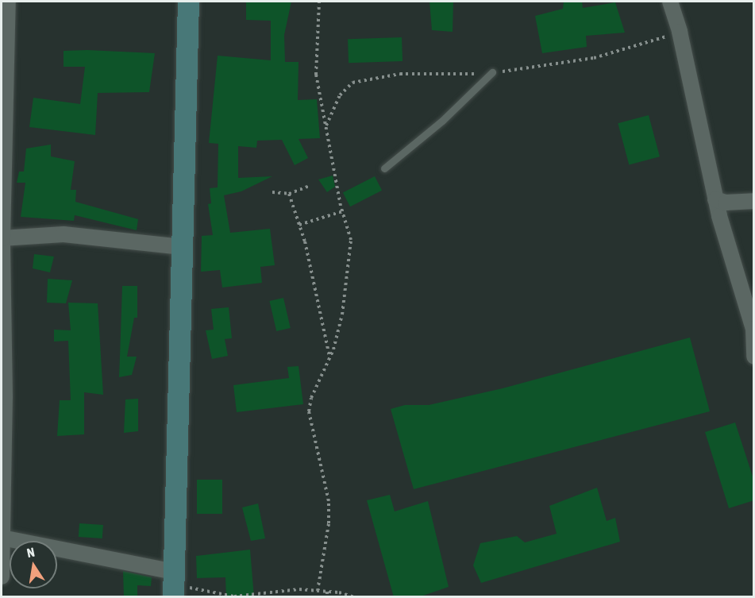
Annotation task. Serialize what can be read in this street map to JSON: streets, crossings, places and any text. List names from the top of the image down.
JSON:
{
  "north": "top"
}
